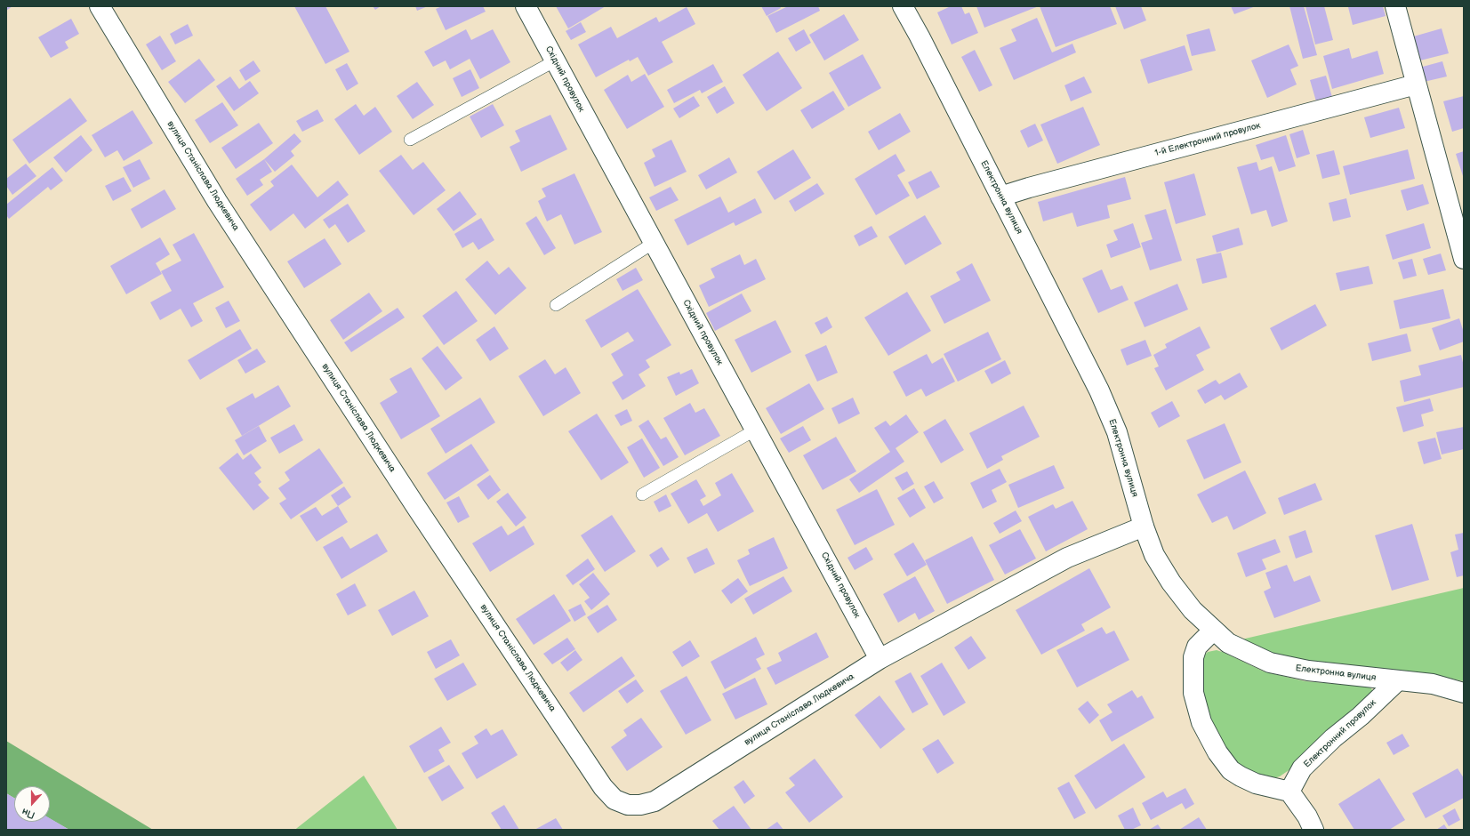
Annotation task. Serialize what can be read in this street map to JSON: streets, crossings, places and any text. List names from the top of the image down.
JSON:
{
  "streets": {
    "street": [
      "Східний провулок",
      "1-й Електронний провулок",
      "вулиця Станіслава Людкевича",
      "Електронна вулиця",
      "Електронний провулок"
    ]
  },
  "crossings": [
    ["Східний провулок", "вулиця Станіслава Людкевича"],
    ["1-й Електронний провулок", "Електронна вулиця"],
    ["вулиця Станіслава Людкевича", "Електронна вулиця"],
    ["Електронна вулиця", "Електронний провулок"]
  ],
  "north": "bottom"
}
